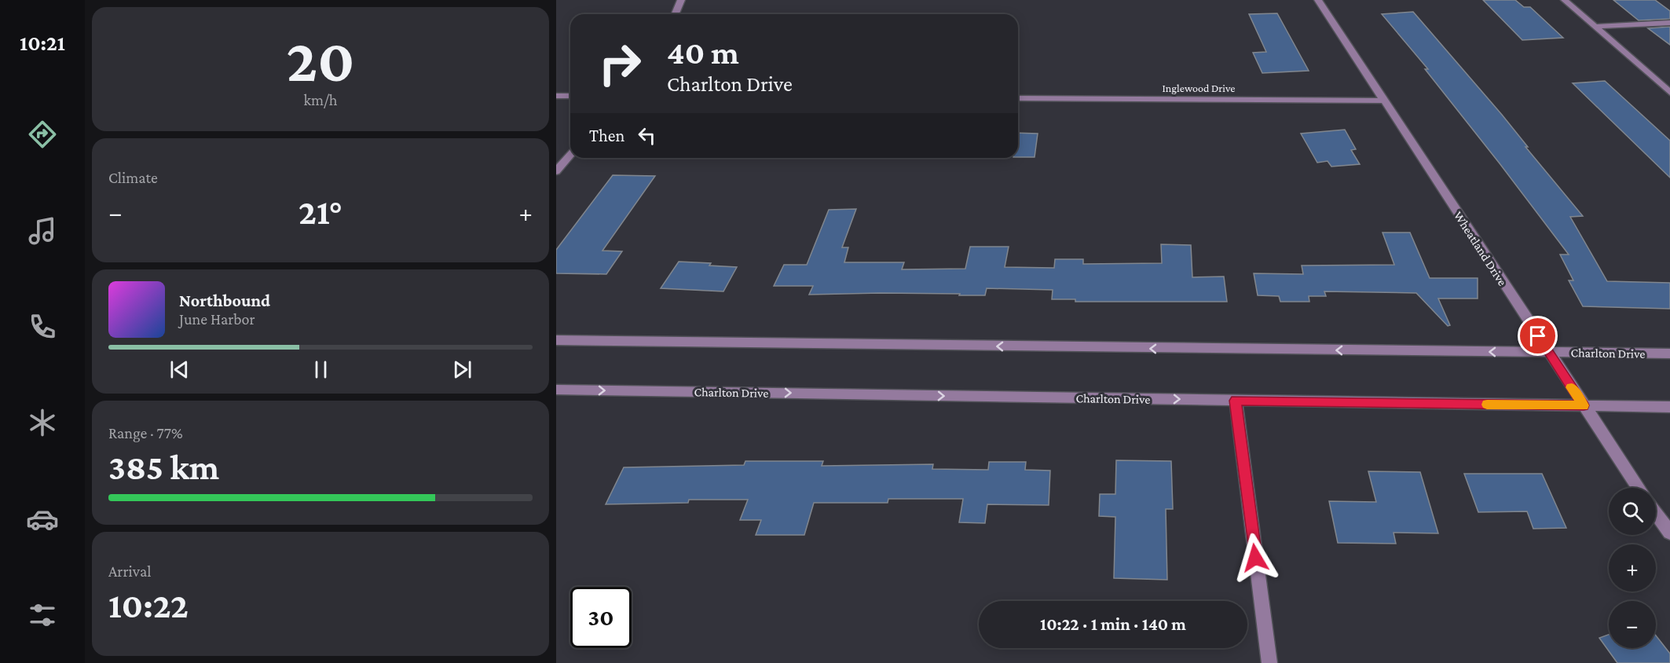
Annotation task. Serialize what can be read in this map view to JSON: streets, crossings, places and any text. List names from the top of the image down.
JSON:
{
  "streets": {
    "street": ["Inglewood Drive", "Wheatland Drive", "Charlton Drive"]
  },
  "crossings": [
    ["Inglewood Drive", "Wheatland Drive"],
    ["Wheatland Drive", "Charlton Drive"]
  ],
  "page": {
    "tabs": "10:21",
    "tile": [
      ["20", "km/h"],
      "Climate",
      ["Range · 77%", "385 km"],
      ["Arrival", "10:22"]
    ],
    "turn": ["40 m", "Charlton Drive"],
    "then": "Then",
    "heat": ["−", "21°", "+"],
    "song": ["Northbound", "June Harbor"],
    "map_buttons": ["+", "−"],
    "limit": "30",
    "trip": "10:22 · 1 min · 140 m"
  }
}
